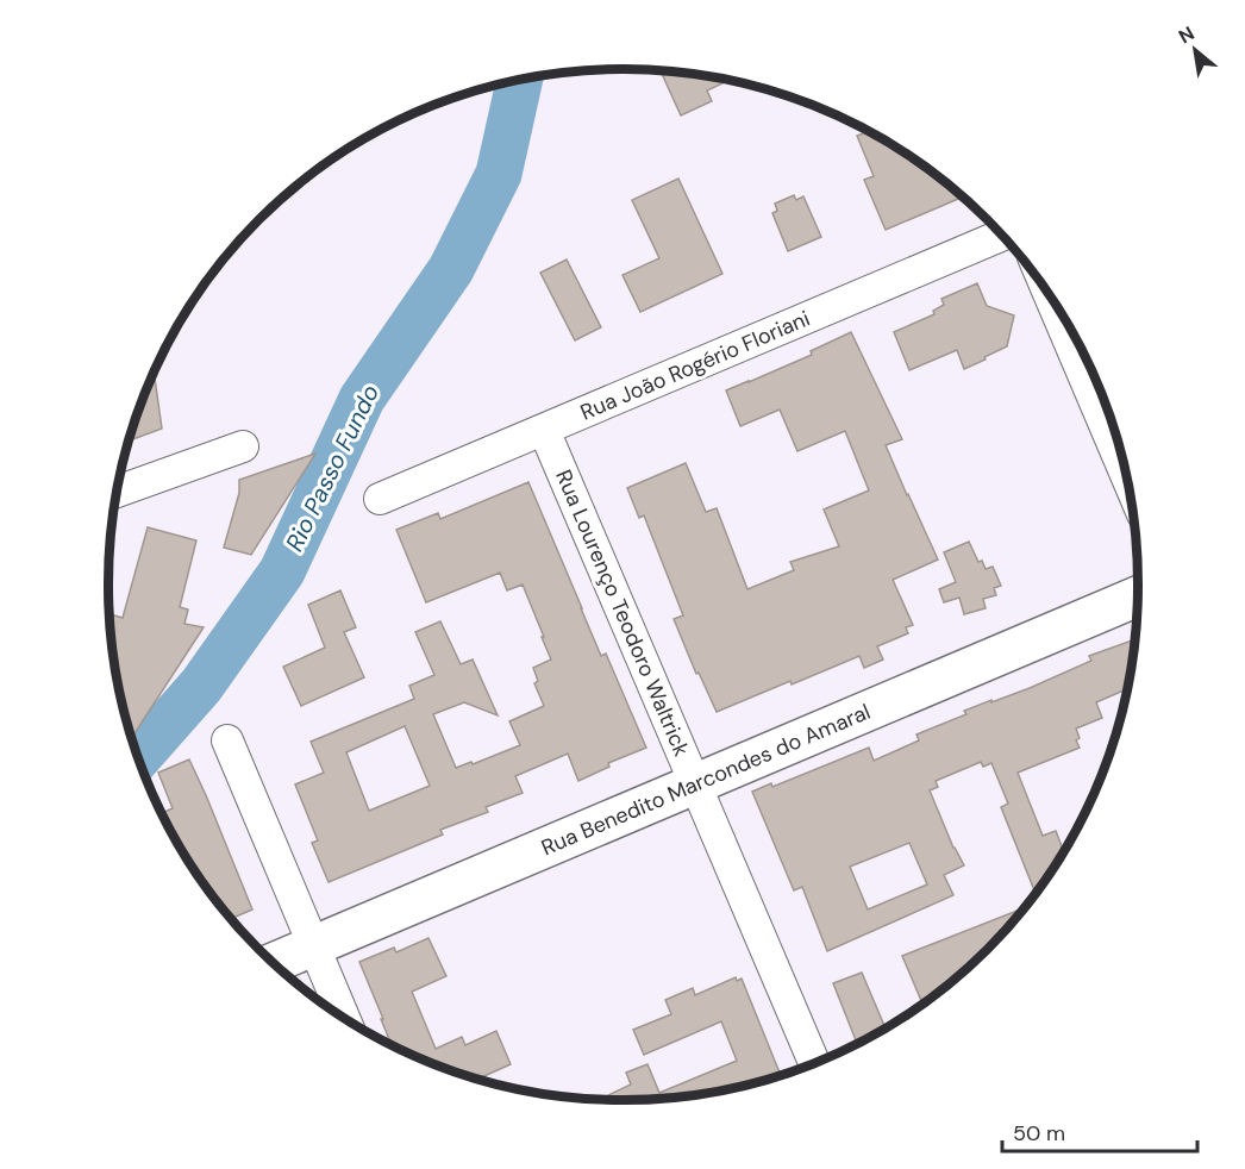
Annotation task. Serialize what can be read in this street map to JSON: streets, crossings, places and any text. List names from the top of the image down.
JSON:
{
  "streets": {
    "main road": ["Rua Benedito Marcondes do Amaral"],
    "street": ["Rua João Rogério Floriani", "Rua Lourenço Teodoro Waltrick"]
  },
  "crossings": [
    ["Rua João Rogério Floriani", "Rua Lourenço Teodoro Waltrick"],
    ["Rua Lourenço Teodoro Waltrick", "Rua Benedito Marcondes do Amaral"]
  ],
  "water": ["Rio Passo Fundo"],
  "scale_bar": "50 m",
  "north": "top left"
}
